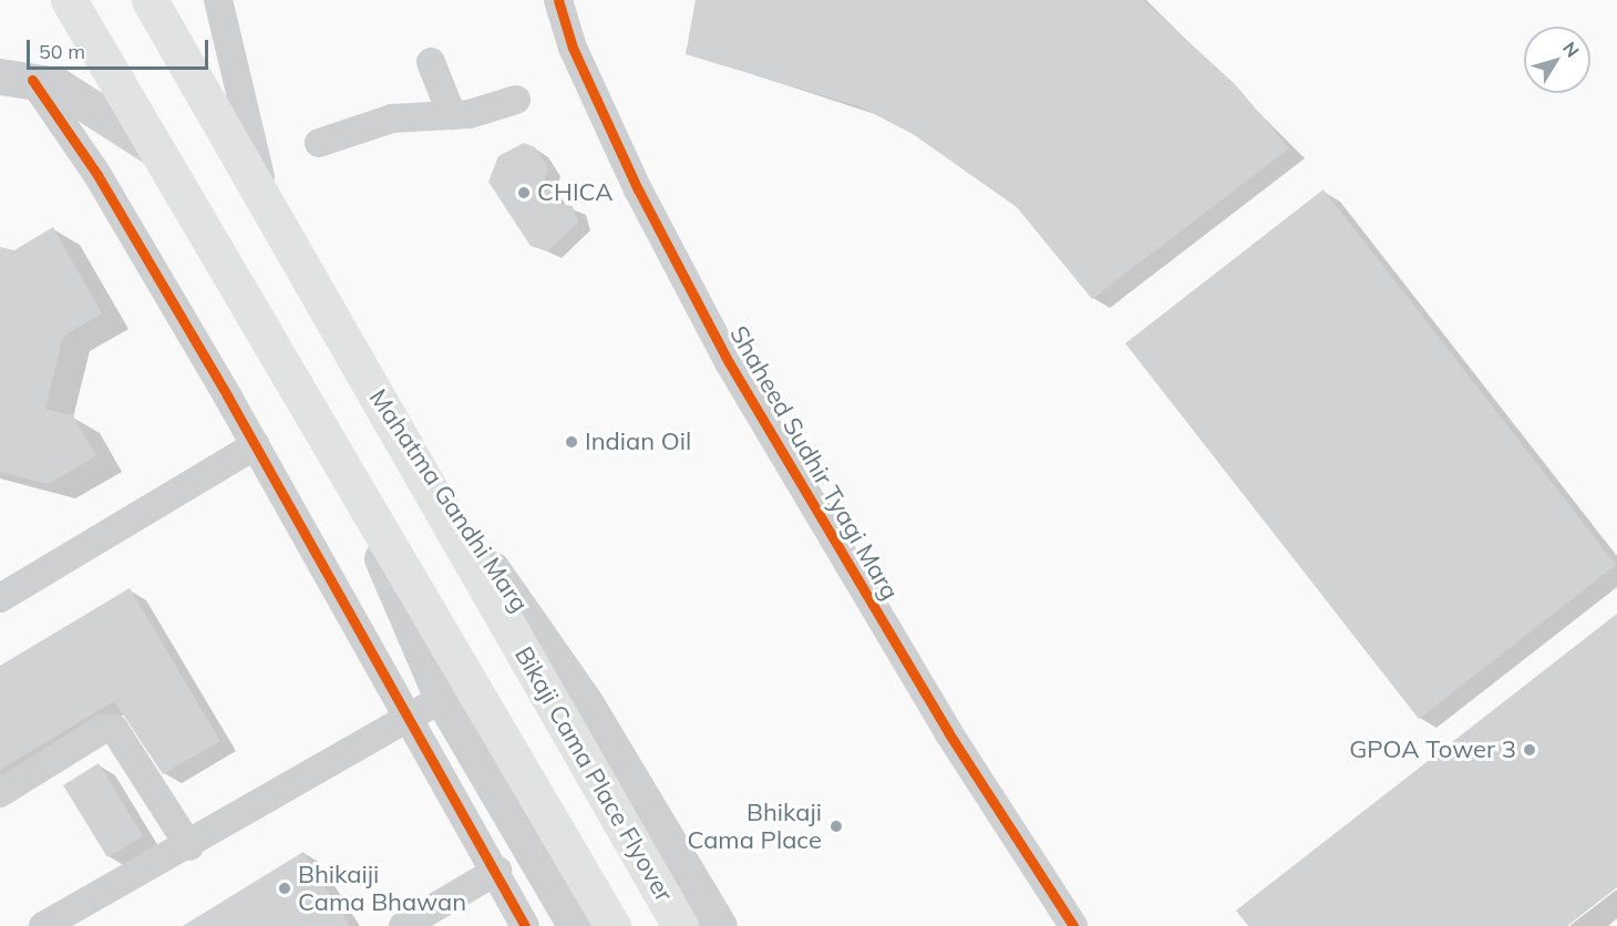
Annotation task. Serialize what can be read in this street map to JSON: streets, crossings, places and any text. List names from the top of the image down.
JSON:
{
  "streets": {
    "main road": ["Mahatma Gandhi Marg", "Bikaji Cama Place Flyover"],
    "street": ["Shaheed Sudhir Tyagi Marg"]
  },
  "crossings": [
    ["Mahatma Gandhi Marg", "Bikaji Cama Place Flyover"]
  ],
  "places": [
    "CHICA",
    "Indian Oil",
    "GPOA Tower 3",
    "Bhikaji Cama Place",
    "Bhikaiji Cama Bhawan"
  ],
  "scale_bar": "50 m",
  "north": "top right"
}
